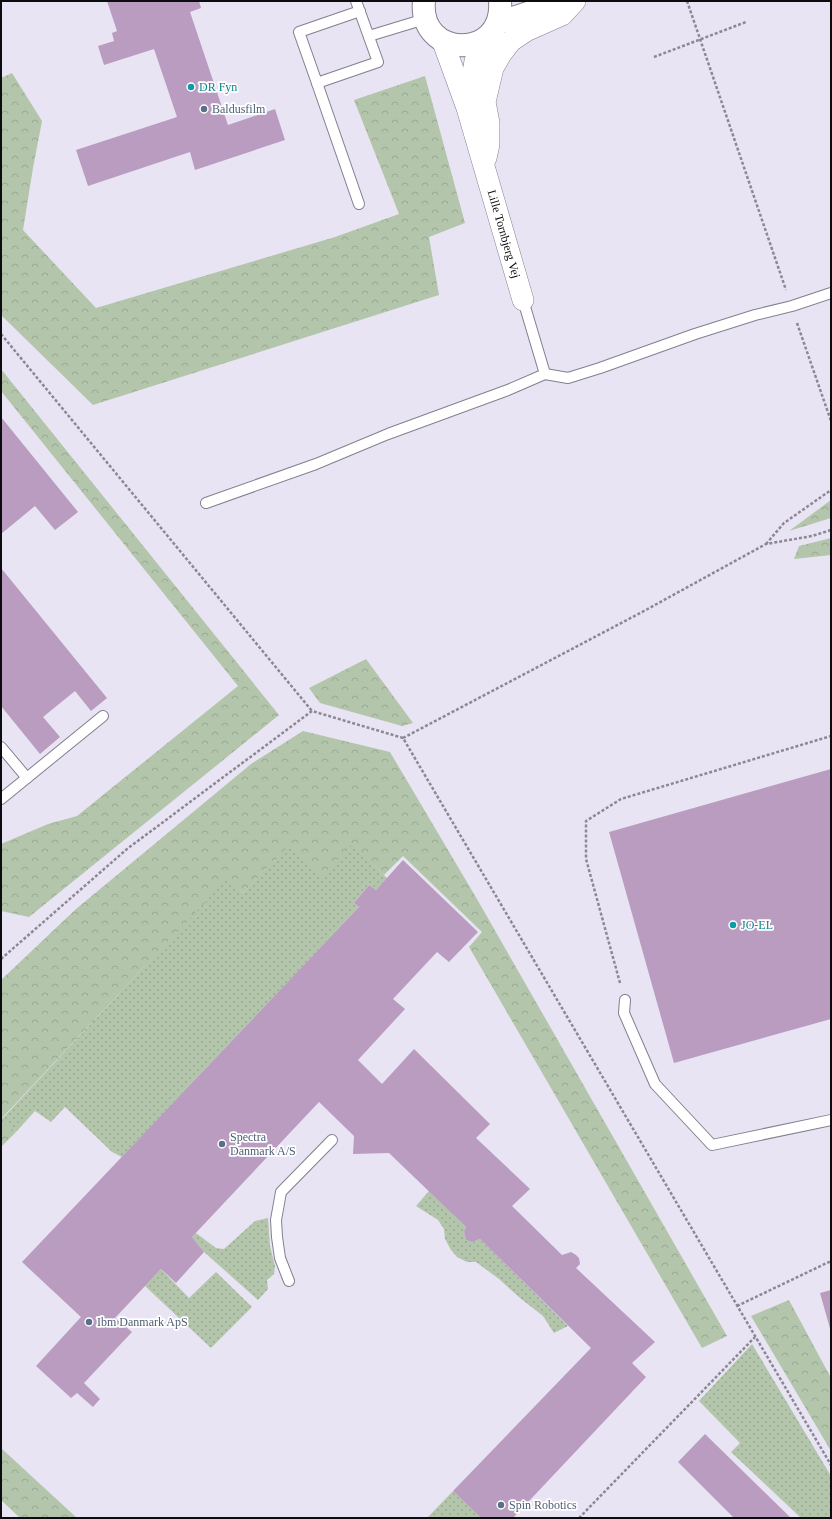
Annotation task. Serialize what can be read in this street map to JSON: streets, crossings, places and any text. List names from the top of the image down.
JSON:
{
  "streets": {
    "street": ["Lille Tornbjerg Vej"]
  },
  "places": [
    "DR Fyn",
    "Baldusfilm",
    "JO-EL",
    "Spectra Danmark A/S",
    "Ibm Danmark ApS",
    "Spin Robotics"
  ]
}
